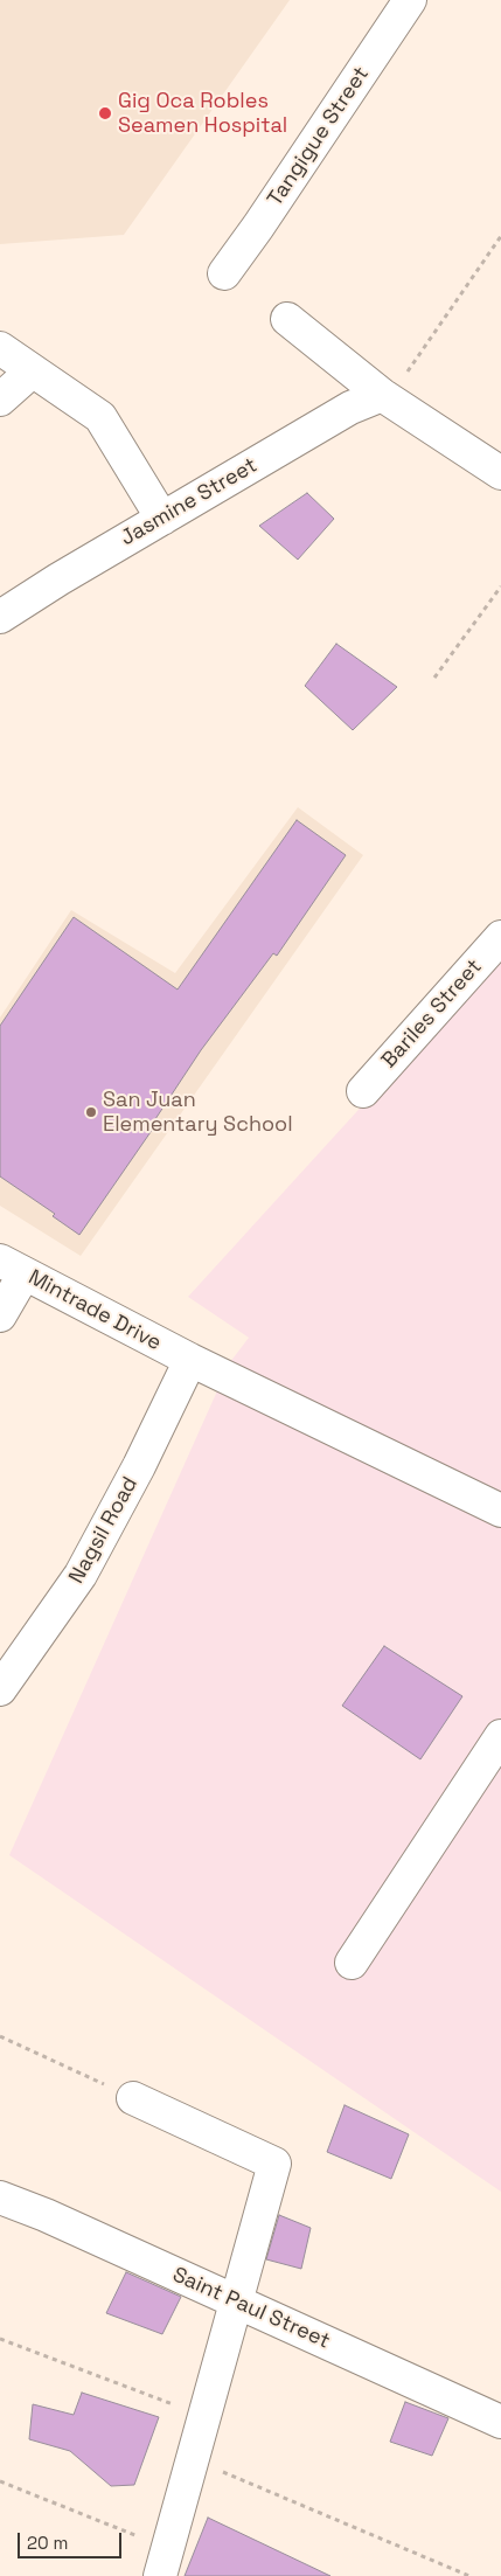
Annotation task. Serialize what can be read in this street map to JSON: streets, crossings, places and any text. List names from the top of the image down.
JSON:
{
  "streets": {
    "street": [
      "Tangigue Street",
      "Jasmine Street",
      "Bariles Street",
      "Mintrade Drive",
      "Nagsil Road",
      "Saint Paul Street"
    ]
  },
  "crossings": [
    ["Mintrade Drive", "Nagsil Road"]
  ],
  "places": ["Gig Oca Robles Seamen Hospital", "San Juan Elementary School"],
  "scale_bar": "20 m"
}
